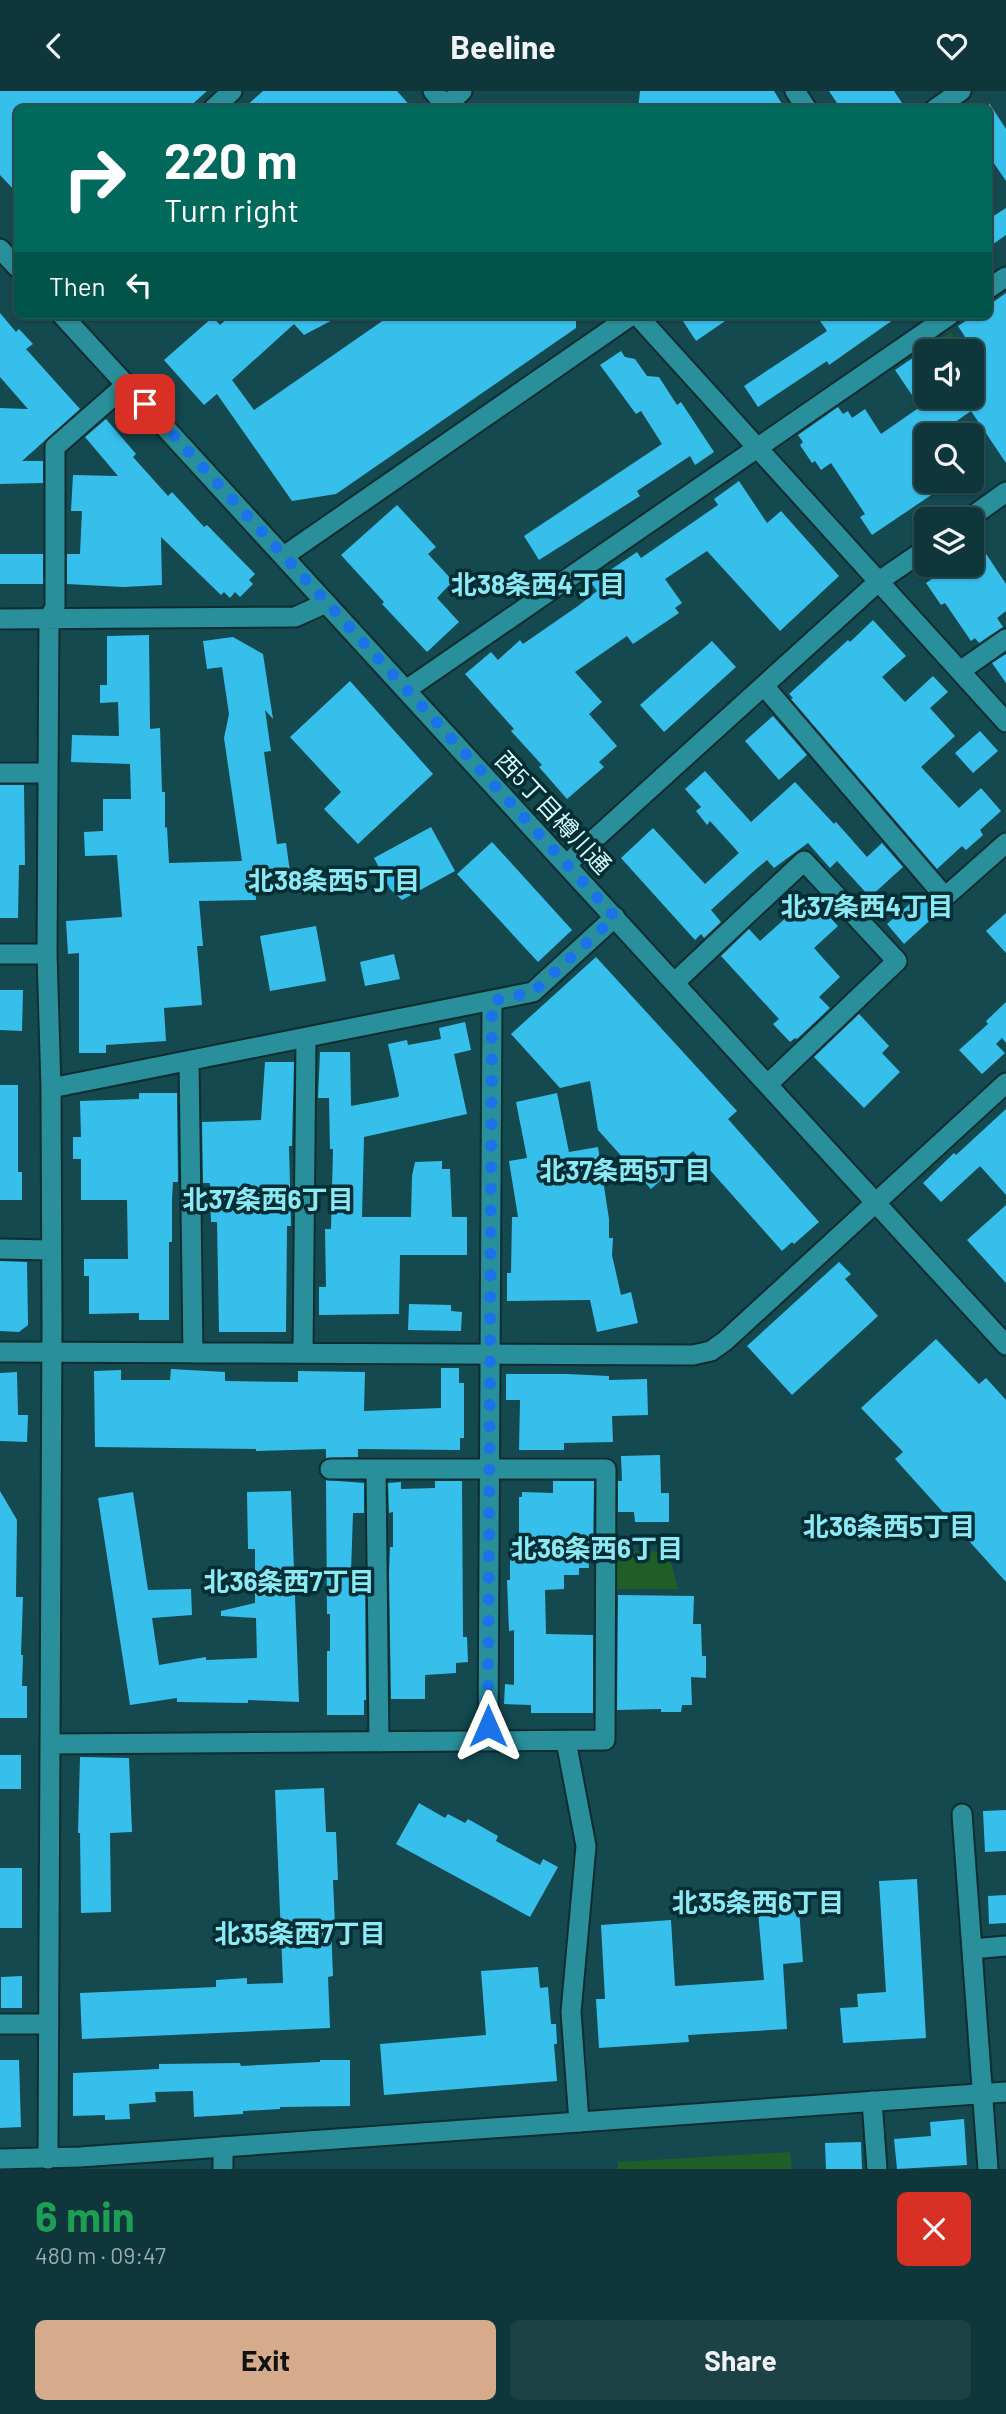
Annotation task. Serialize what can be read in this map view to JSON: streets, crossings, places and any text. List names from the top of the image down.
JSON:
{
  "streets": {
    "street": ["西5丁目樽川通"]
  },
  "districts": [
    "北38条西4丁目",
    "北38条西5丁目",
    "北37条西4丁目",
    "北37条西5丁目",
    "北37条西6丁目",
    "北36条西5丁目",
    "北36条西6丁目",
    "北36条西7丁目",
    "北35条西6丁目",
    "北35条西7丁目"
  ],
  "page": {
    "header": "Beeline",
    "turn": ["220 m", "Turn right"],
    "then": "Then",
    "heading": ["6 min", "480 m · 09:47"],
    "buttons": ["Exit", "Share"]
  }
}
